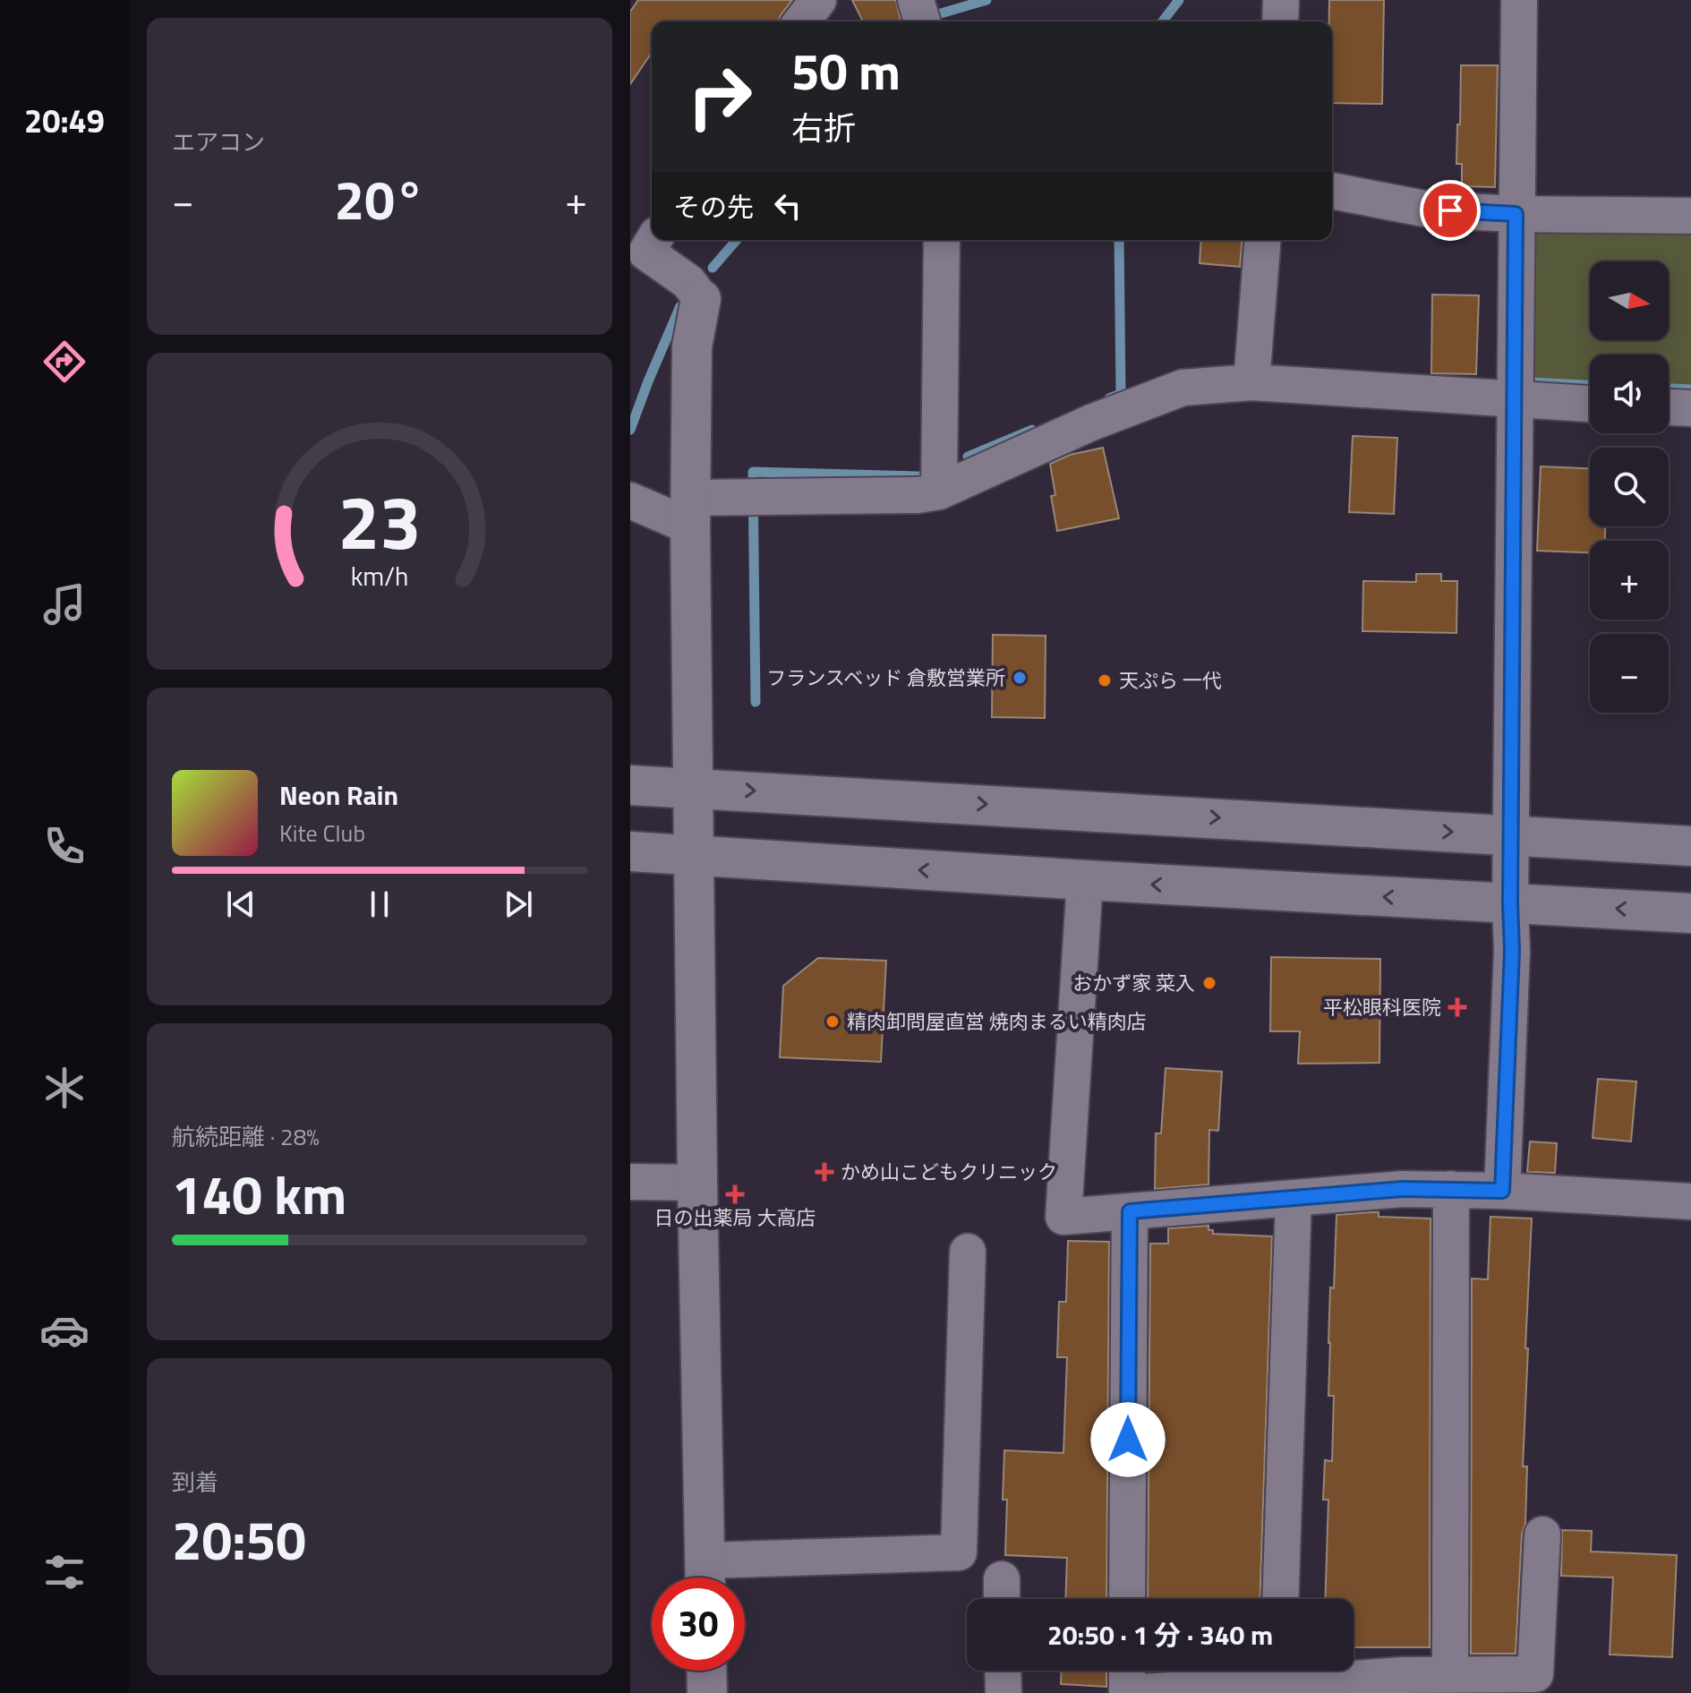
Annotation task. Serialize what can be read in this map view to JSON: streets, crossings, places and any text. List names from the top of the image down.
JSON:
{
  "places": {
    "other": [
      "フランスベッド 倉敷営業所",
      "天ぷら 一代",
      "おかず家 菜入",
      "精肉卸問屋直営 焼肉まるい精肉店"
    ],
    "health": ["平松眼科医院", "かめ山こどもクリニック", "日の出薬局 大高店"]
  },
  "north": "right",
  "page": {
    "tabs": "20:49",
    "tile": [
      "エアコン",
      ["航続距離 · 28%", "140 km"],
      ["到着", "20:50"]
    ],
    "turn": ["50 m", "右折"],
    "heat": ["−", "20°", "+"],
    "then": "その先",
    "map_buttons": ["+", "−"],
    "song": ["Neon Rain", "Kite Club"],
    "limit": "30",
    "trip": "20:50 · 1 分 · 340 m",
    "gauge": ["23", "km/h"]
  }
}
